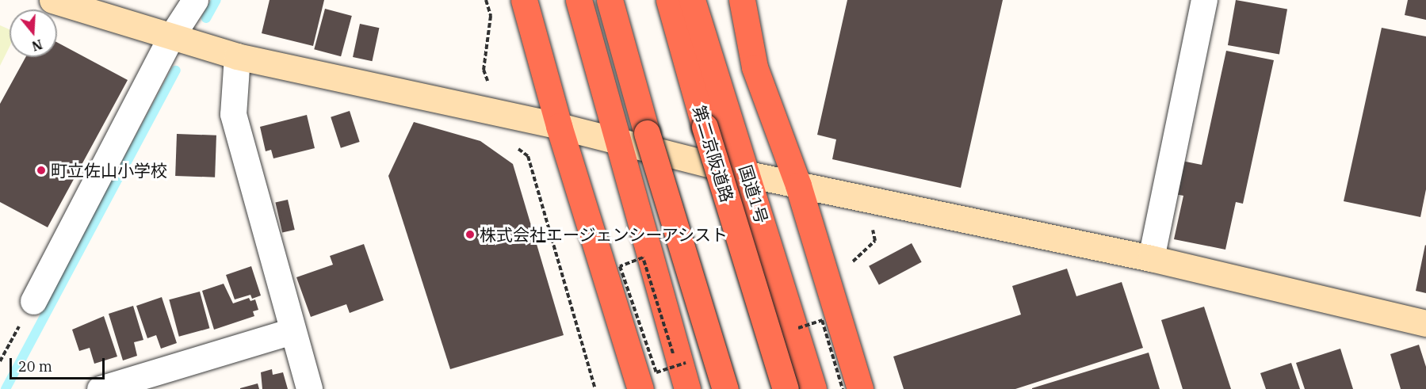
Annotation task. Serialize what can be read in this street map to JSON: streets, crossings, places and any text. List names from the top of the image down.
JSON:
{
  "streets": {
    "highway": ["第二京阪道路", "国道1号"]
  },
  "places": ["町立佐山小学校", "株式会社エージェンシーアシスト"],
  "scale_bar": "20 m",
  "north": "bottom"
}
